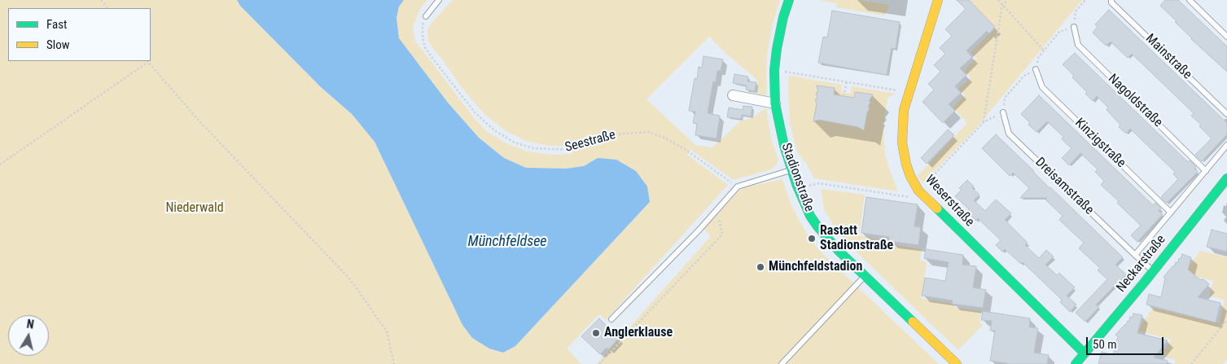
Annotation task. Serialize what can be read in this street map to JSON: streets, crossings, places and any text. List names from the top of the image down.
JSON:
{
  "streets": {
    "street": ["Stadionstraße", "Weserstraße", "Neckarstraße"],
    "lane": [
      "Mainstraße",
      "Nagoldstraße",
      "Kinzigstraße",
      "Dreisamstraße"
    ],
    "path": ["Seestraße"]
  },
  "crossings": [
    ["Dreisamstraße", "Neckarstraße"],
    ["Weserstraße", "Neckarstraße"]
  ],
  "water": ["Münchfeldsee"],
  "parks": ["Niederwald"],
  "places": ["Rastatt Stadionstraße", "Münchfeldstadion", "Anglerklause"],
  "legend": ["Fast", "Slow"],
  "scale_bar": "50 m",
  "north": "top"
}
